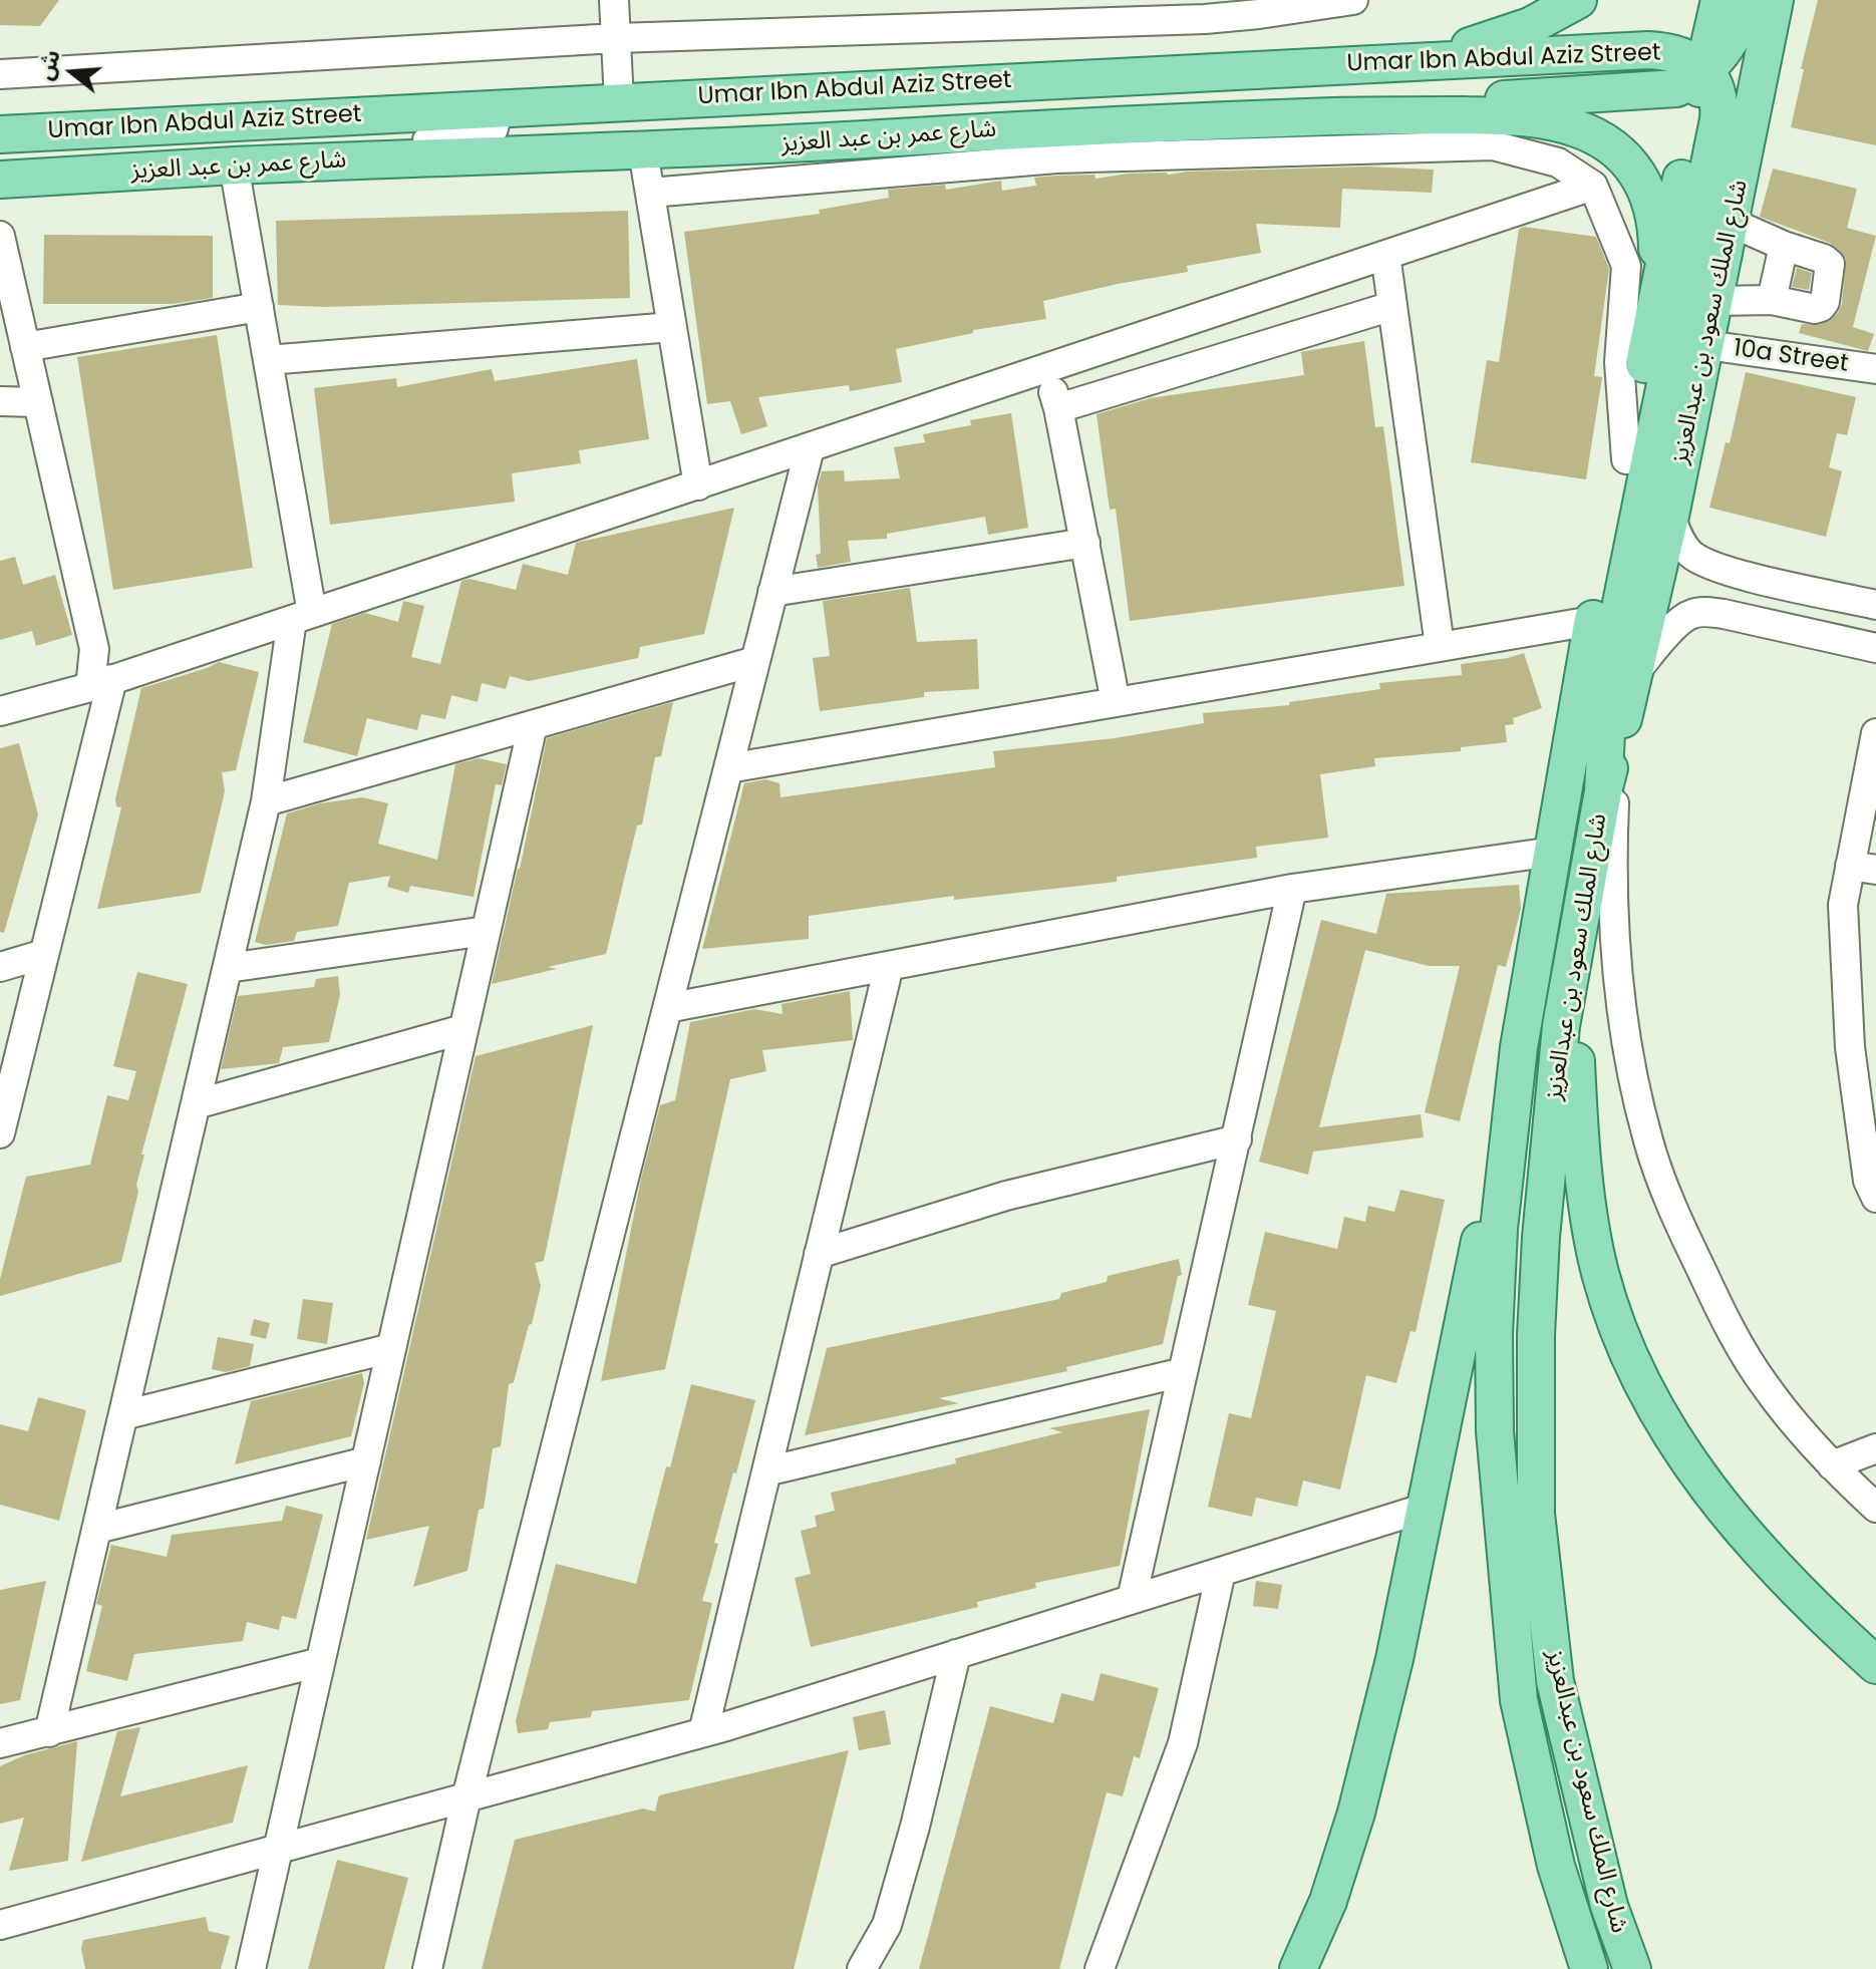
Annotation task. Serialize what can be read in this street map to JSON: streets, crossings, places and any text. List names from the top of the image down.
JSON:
{
  "streets": {
    "main road": ["Umar Ibn Abdul Aziz Street", "شارع عمر بن عبد العزيز", "شارع الملك سعود بن عبدالعزيز"],
    "street": ["10a Street"]
  },
  "crossings": [
    ["Umar Ibn Abdul Aziz Street", "شارع الملك سعود بن عبدالعزيز"],
    ["شارع عمر بن عبد العزيز", "شارع الملك سعود بن عبدالعزيز"],
    ["شارع الملك سعود بن عبدالعزيز", "10a Street"]
  ],
  "north": "left"
}
